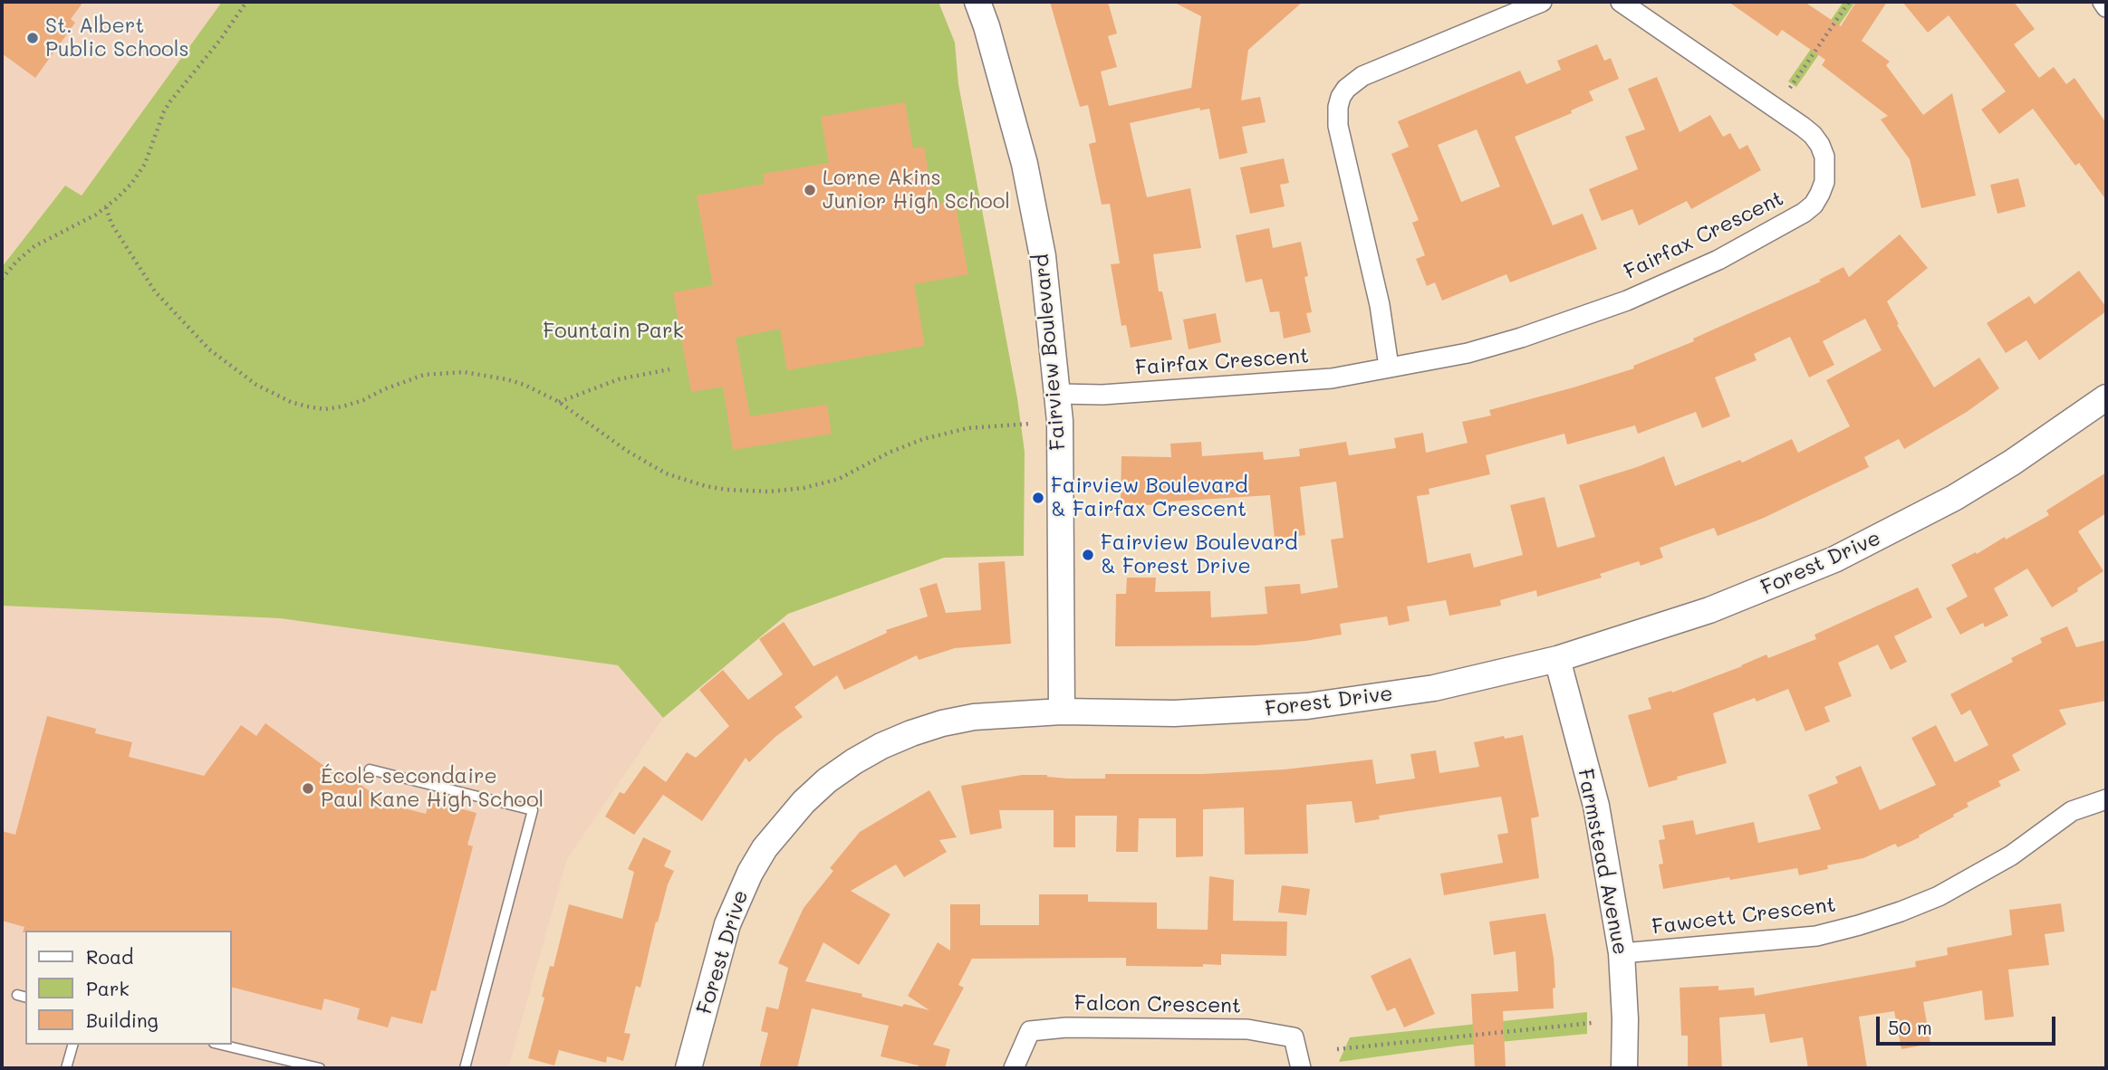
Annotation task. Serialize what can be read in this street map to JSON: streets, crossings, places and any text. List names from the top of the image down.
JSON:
{
  "streets": {
    "street": [
      "Fairfax Crescent",
      "Fairview Boulevard",
      "Forest Drive",
      "Farmstead Avenue",
      "Fawcett Crescent",
      "Falcon Crescent"
    ]
  },
  "crossings": [
    ["Fairfax Crescent", "Fairview Boulevard"],
    ["Fairview Boulevard", "Forest Drive"],
    ["Forest Drive", "Farmstead Avenue"],
    ["Farmstead Avenue", "Fawcett Crescent"]
  ],
  "parks": ["Fountain Park"],
  "places": [
    "St. Albert Public Schools",
    "Lorne Akins Junior High School",
    "Fairview Boulevard & Fairfax Crescent",
    "Fairview Boulevard & Forest Drive",
    "École secondaire Paul Kane High School"
  ],
  "legend": ["Road", "Park", "Building"],
  "scale_bar": "50 m"
}
